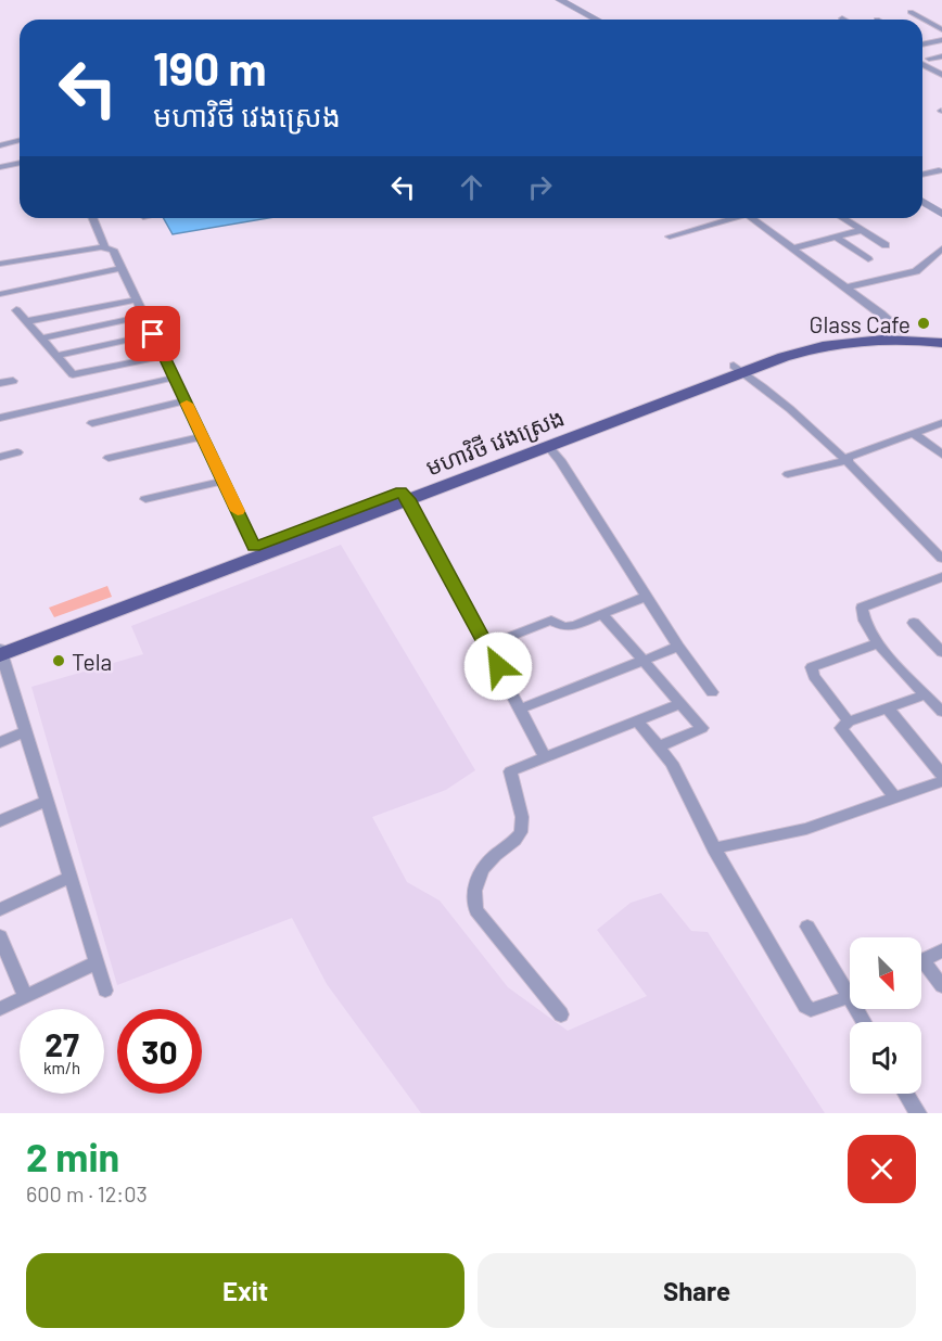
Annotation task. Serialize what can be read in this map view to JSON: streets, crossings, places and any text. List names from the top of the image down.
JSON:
{
  "streets": {
    "main road": ["មហាវិថី វេងស្រេង"]
  },
  "places": ["Glass Cafe", "Tela"],
  "north": "bottom right",
  "page": {
    "turn": ["190 m", "មហាវិថី វេងស្រេង"],
    "speed": "27 km/h",
    "limit": "30",
    "heading": ["2 min", "600 m · 12:03"],
    "buttons": ["Exit", "Share"]
  }
}
